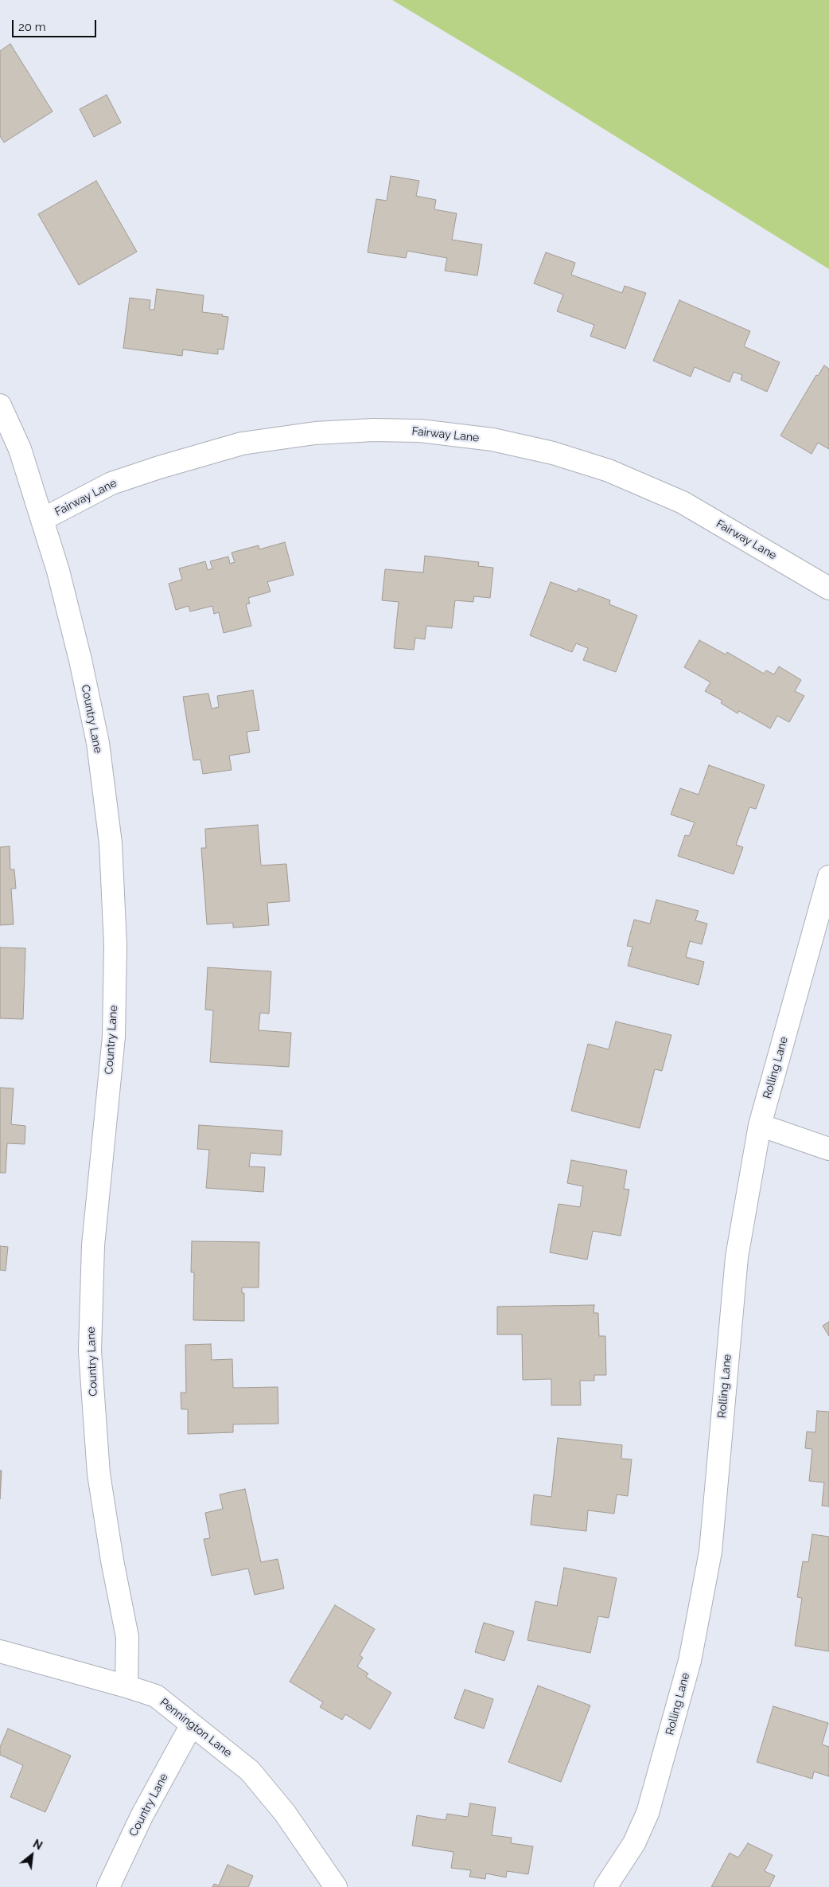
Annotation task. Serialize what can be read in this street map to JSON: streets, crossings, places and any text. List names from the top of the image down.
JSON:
{
  "streets": {
    "street": [
      "Fairway Lane",
      "Country Lane",
      "Rolling Lane",
      "Pennington Lane"
    ]
  },
  "crossings": [
    ["Fairway Lane", "Country Lane"],
    ["Country Lane", "Pennington Lane"]
  ],
  "scale_bar": "20 m",
  "north": "top right"
}
